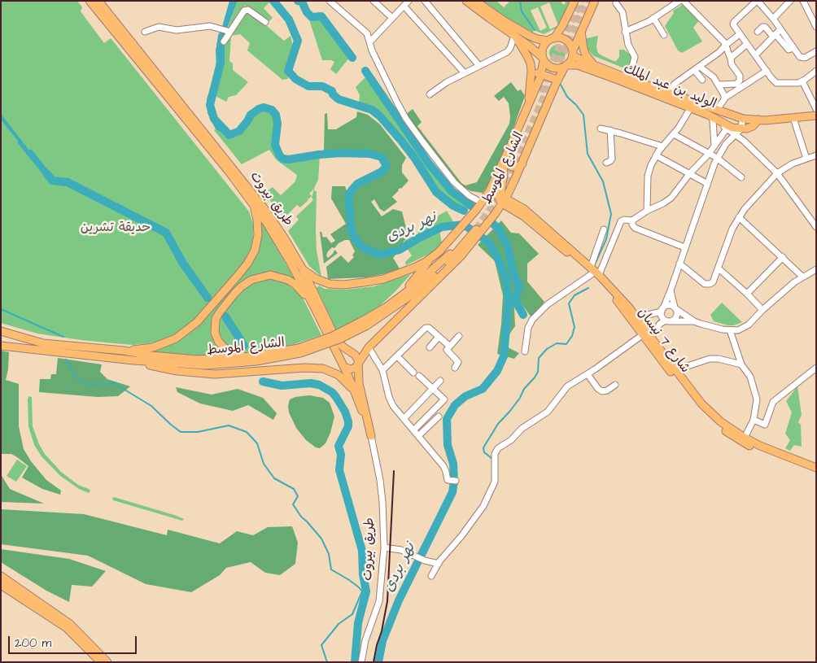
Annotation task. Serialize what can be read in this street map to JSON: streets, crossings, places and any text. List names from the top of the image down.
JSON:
{
  "streets": {
    "main road": [
      "الوليد بن عبد الملك",
      "الشارع الموسط",
      "طريق بيروت",
      "شارع 7 نيسان"
    ]
  },
  "crossings": [
    ["الوليد بن عبد الملك", "الشارع الموسط"],
    ["الشارع الموسط", "طريق بيروت"],
    ["الشارع الموسط", "شارع 7 نيسان"]
  ],
  "water": ["نهر بردى"],
  "parks": ["حديقة تشرين"],
  "scale_bar": "200 m"
}
